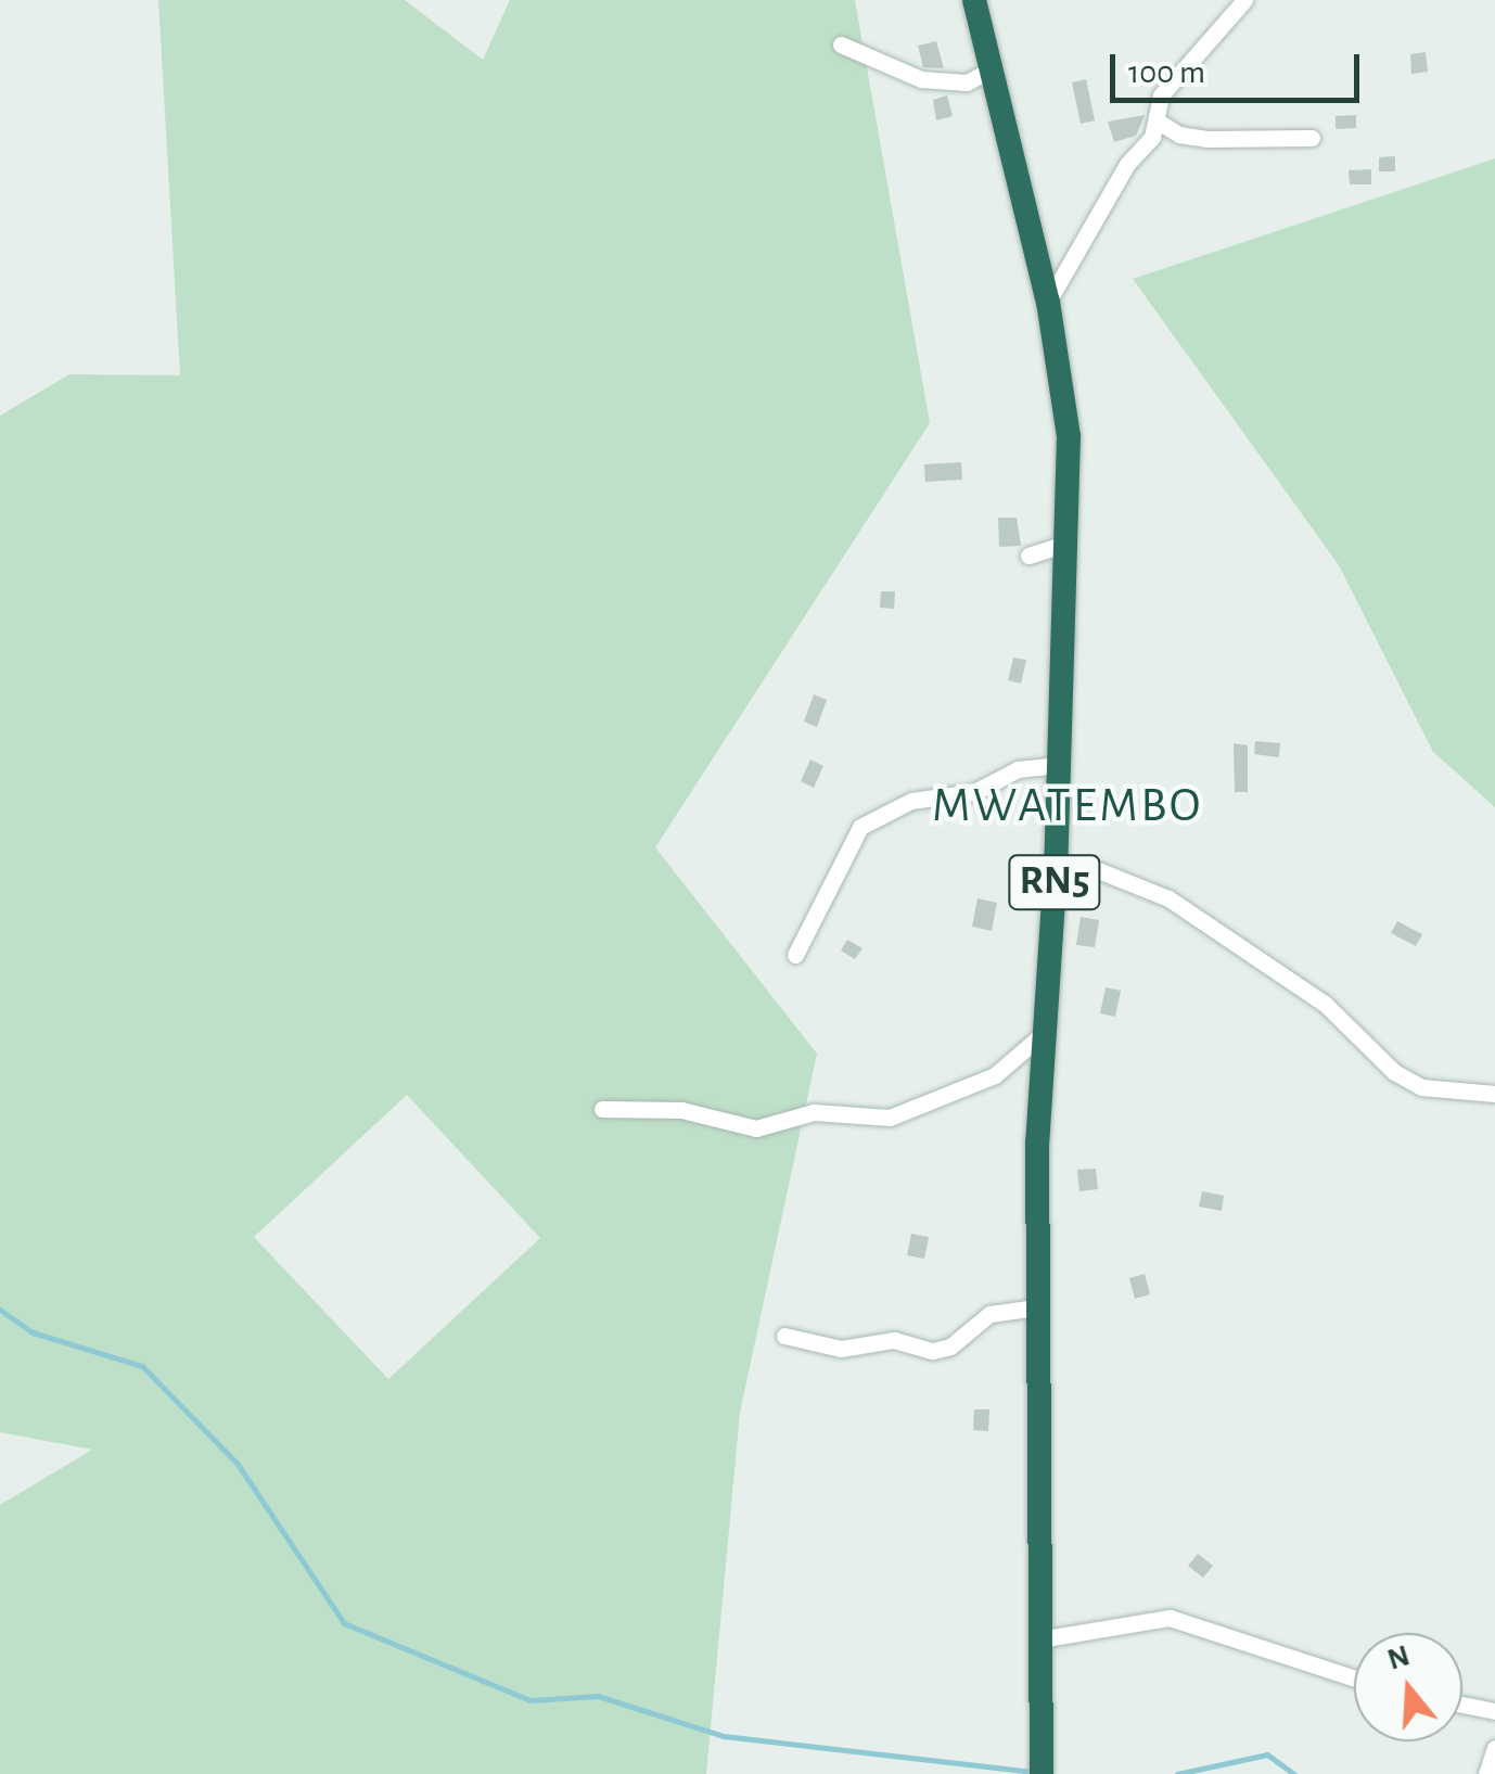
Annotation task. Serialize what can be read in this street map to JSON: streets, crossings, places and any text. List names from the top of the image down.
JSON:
{
  "streets": {
    "highway": ["RN5"]
  },
  "districts": ["MWATEMBO"],
  "scale_bar": "100 m",
  "north": "top"
}
